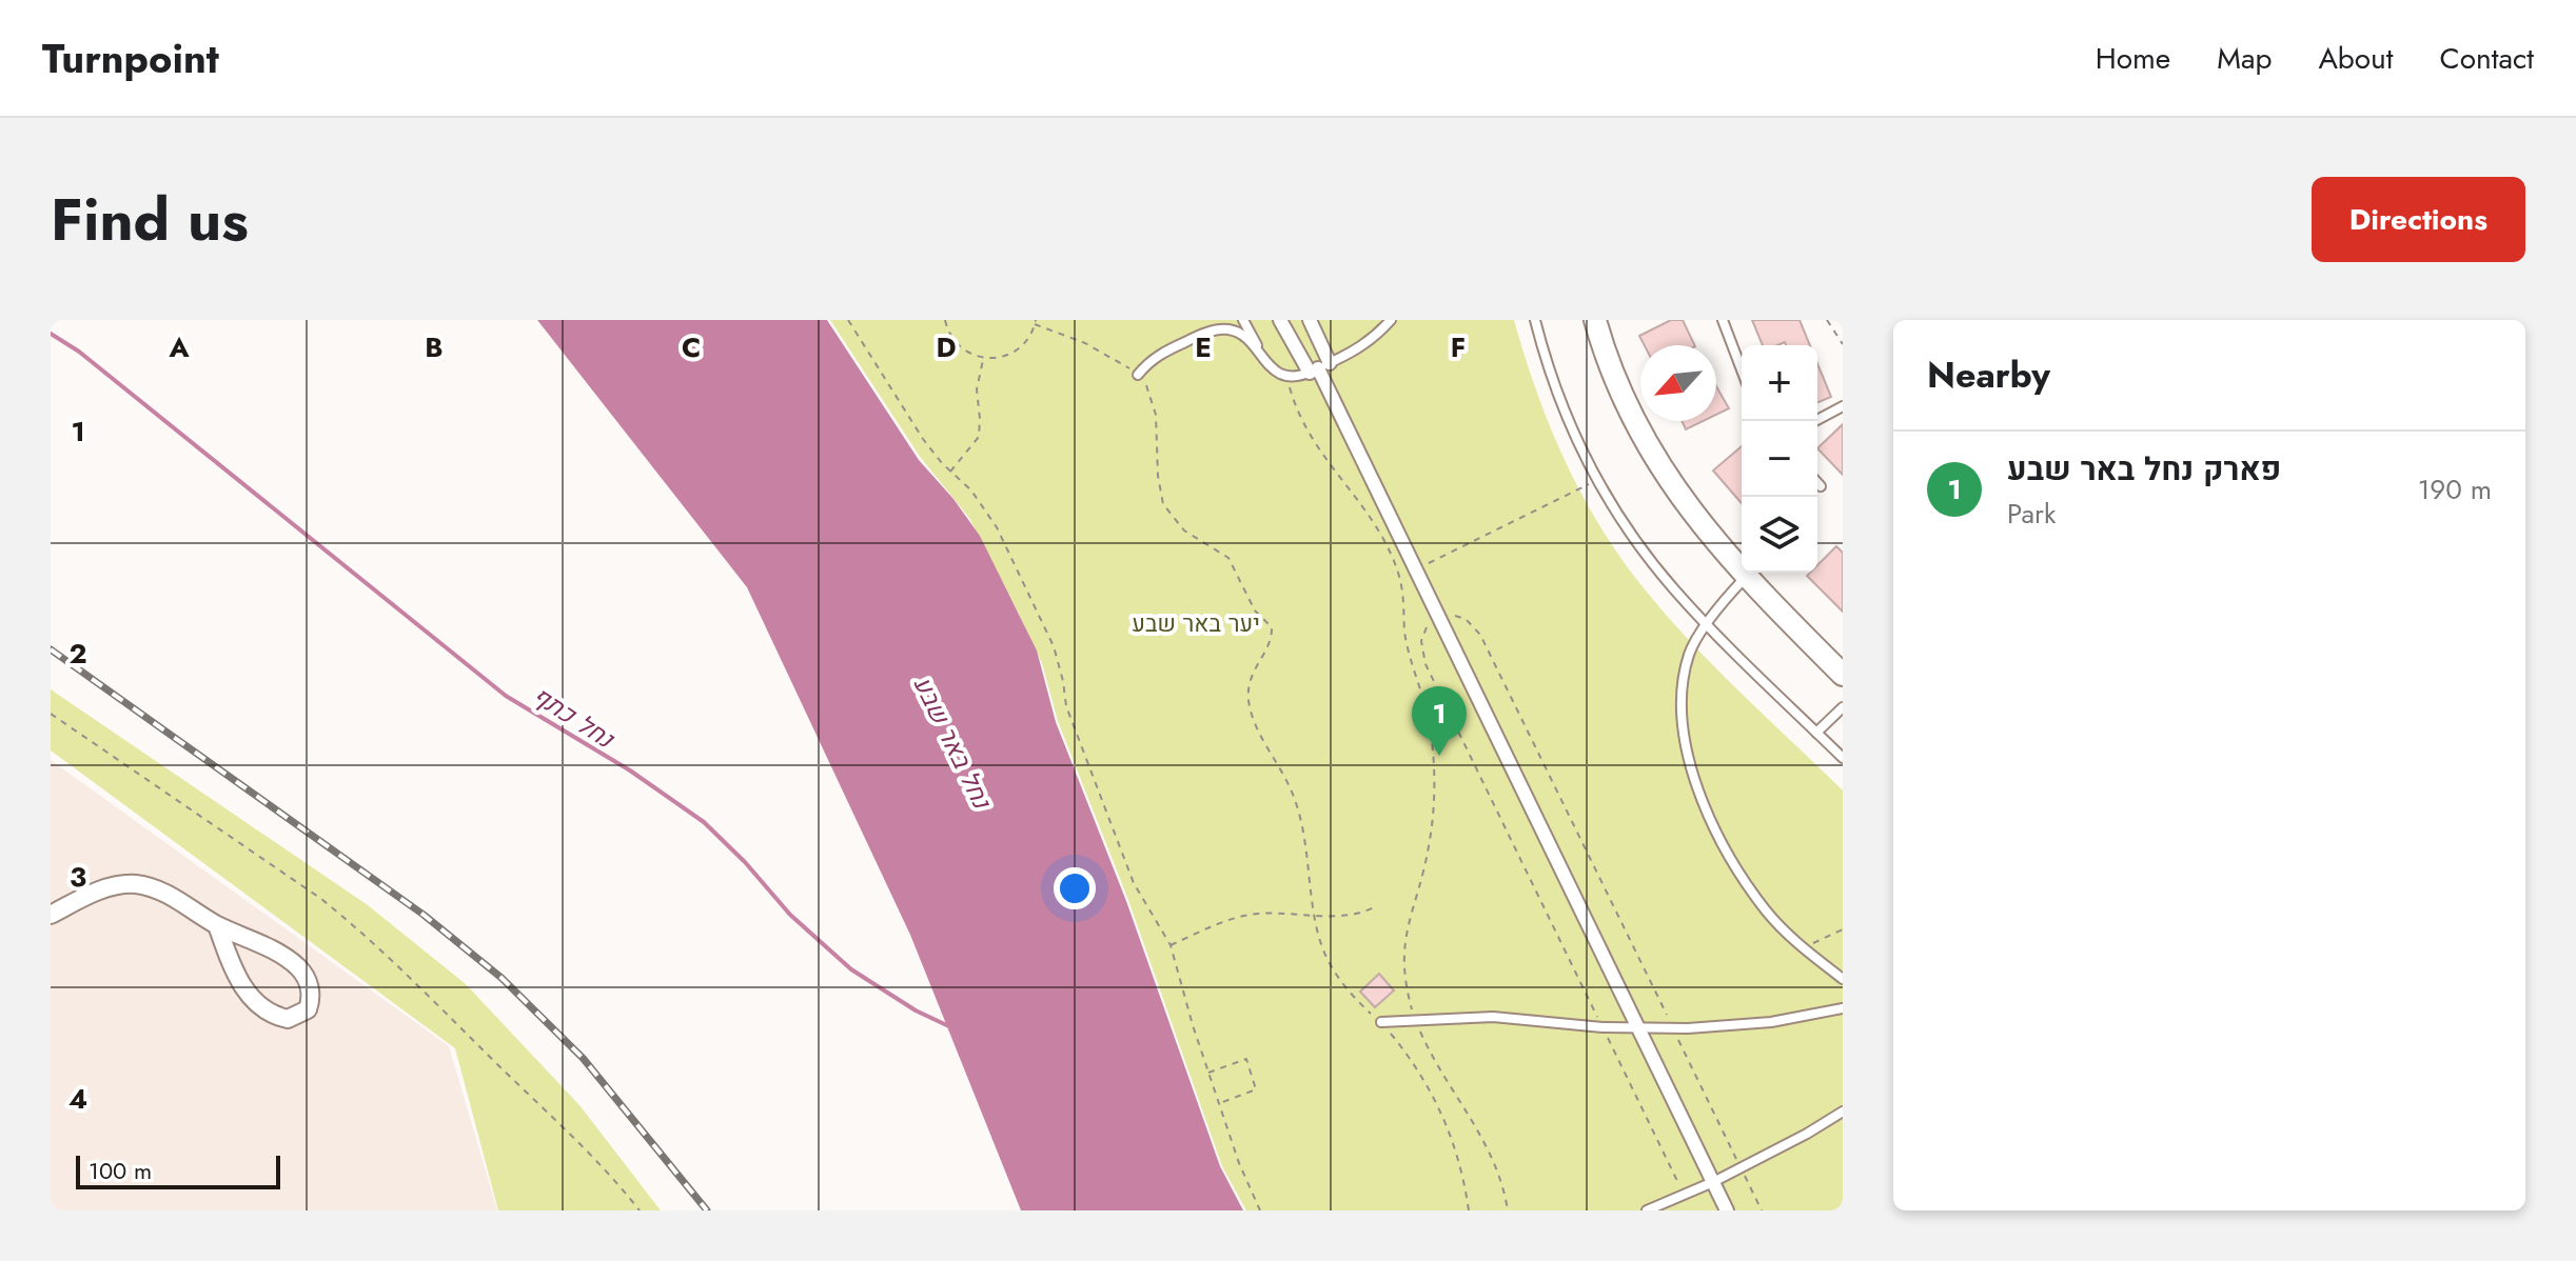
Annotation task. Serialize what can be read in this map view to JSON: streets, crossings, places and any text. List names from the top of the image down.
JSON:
{
  "water": ["נחל כתף", "נחל באר שבע"],
  "parks": ["יער באר שבע"],
  "scale_bar": "100 m",
  "north": "bottom left",
  "page": {
    "header": "Turnpoint",
    "nav": [
      "Home",
      "Map",
      "About",
      "Contact"
    ],
    "title": "Find us",
    "buttons": "Directions",
    "heading": "Nearby",
    "map_buttons": ["+", "−"],
    "list": [
      {
        "mark": "1",
        "name": "פארק נחל באר שבע",
        "note": "Park",
        "value": "190 m"
      }
    ],
    "pins": "1",
    "scale": "100 m"
  },
  "grid": {
    "columns": [
      "A",
      "B",
      "C",
      "D",
      "E",
      "F"
    ],
    "rows": [
      "1",
      "2",
      "3",
      "4"
    ]
  }
}
